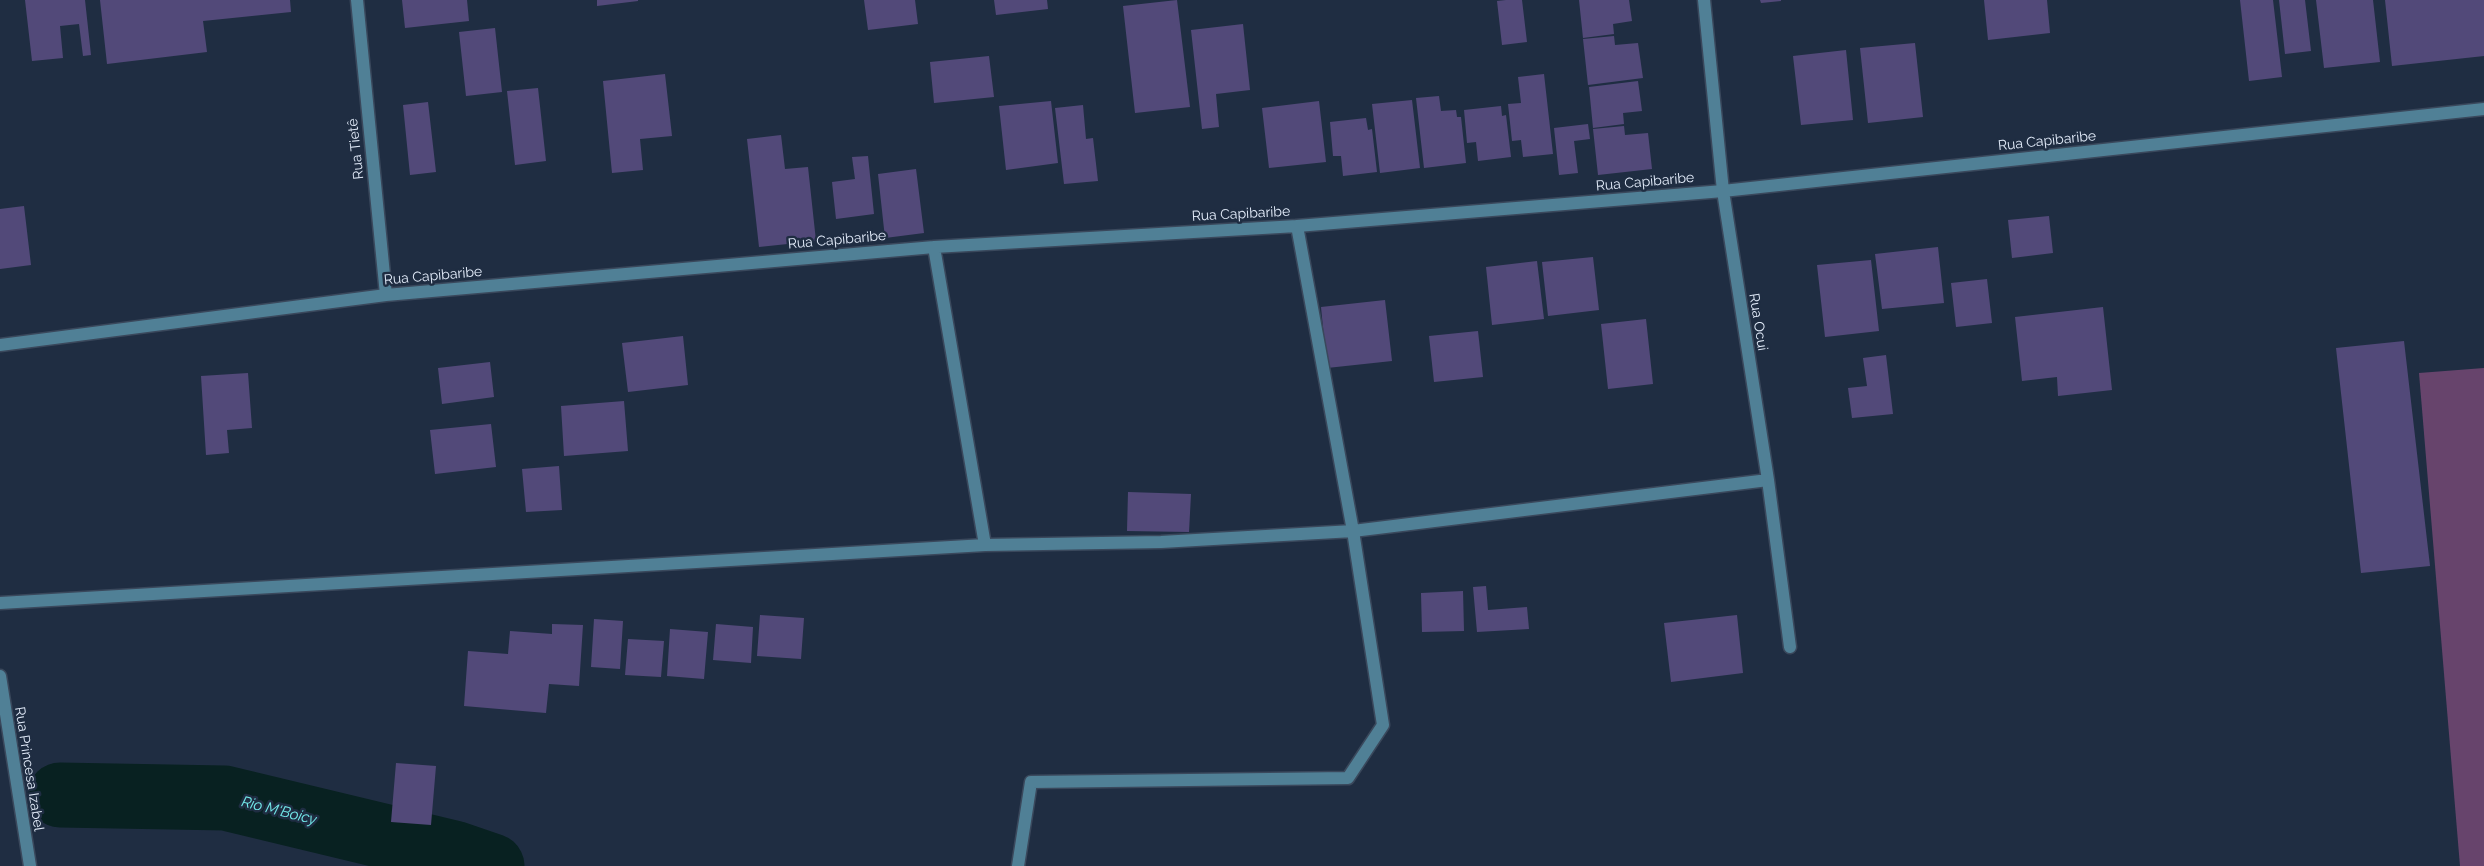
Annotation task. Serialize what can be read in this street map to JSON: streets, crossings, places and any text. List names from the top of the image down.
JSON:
{
  "streets": {
    "street": [
      "Rua Capibaribe",
      "Rua Tietê",
      "Rua Ocui",
      "Rua Princesa Izabel"
    ]
  },
  "crossings": [
    ["Rua Capibaribe", "Rua Tietê"],
    ["Rua Capibaribe", "Rua Ocui"]
  ],
  "water": ["Rio M'Boicy"]
}
